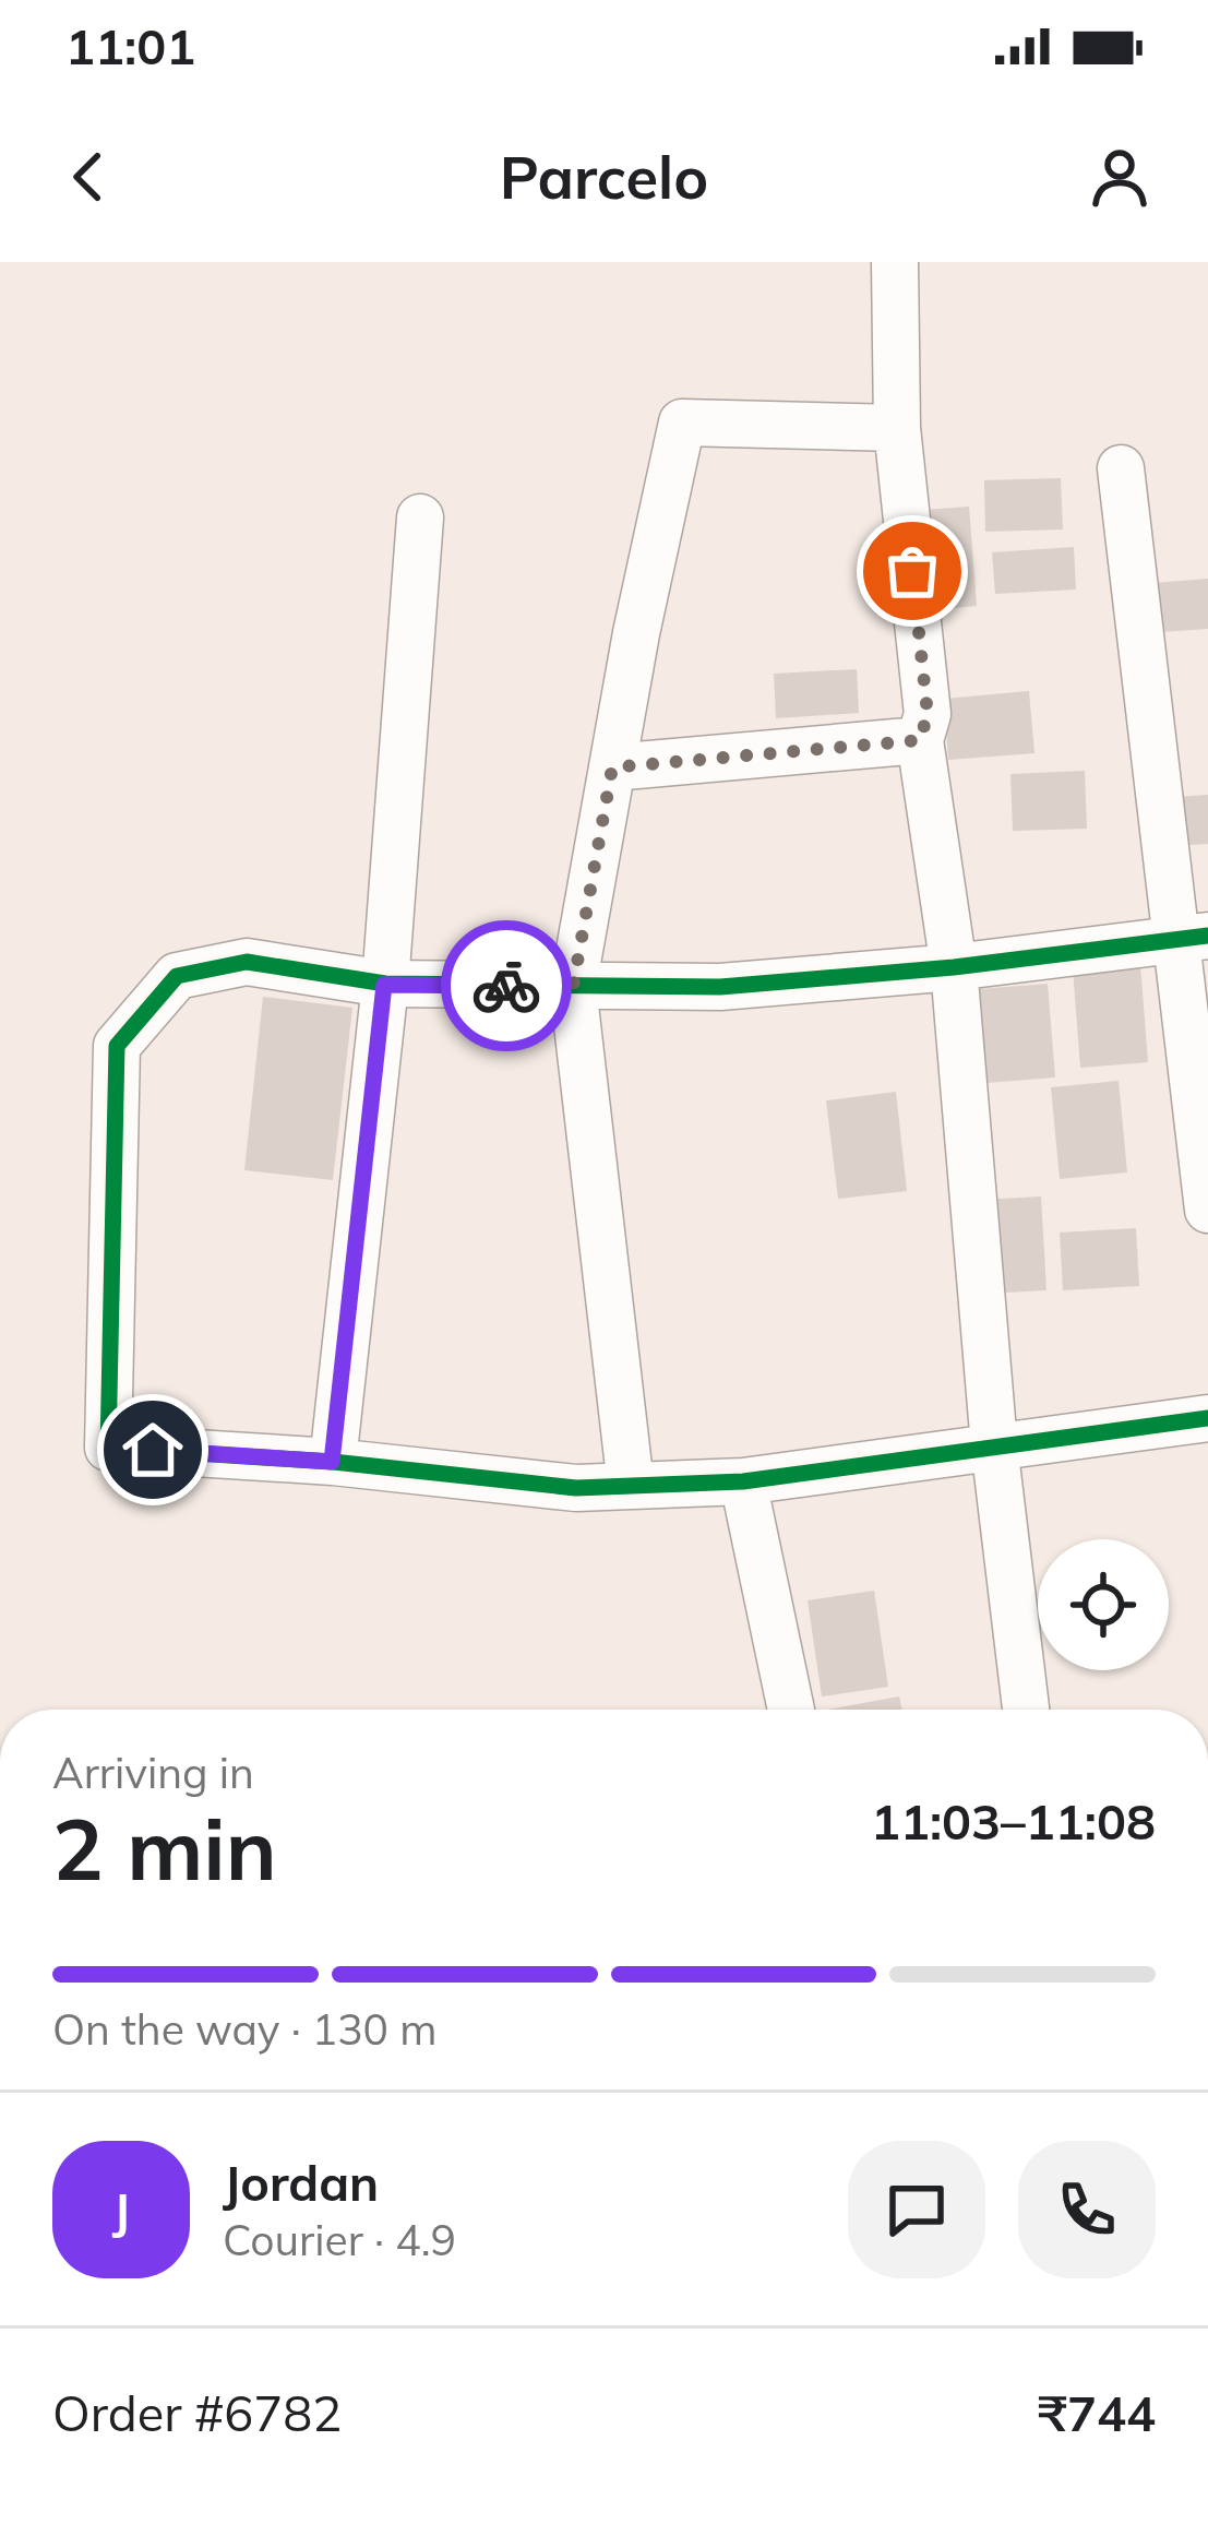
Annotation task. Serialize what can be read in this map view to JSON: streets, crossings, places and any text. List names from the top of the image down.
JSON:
{
  "page": {
    "status": "11:01",
    "header": "Parcelo",
    "heading": ["2 min", "Arriving in", "11:03–11:08"],
    "panel": [
      "Jordan",
      "Courier · 4.9",
      "Order #6782",
      "₹744"
    ],
    "bar": "On the way · 130 m",
    "round": "J"
  }
}
